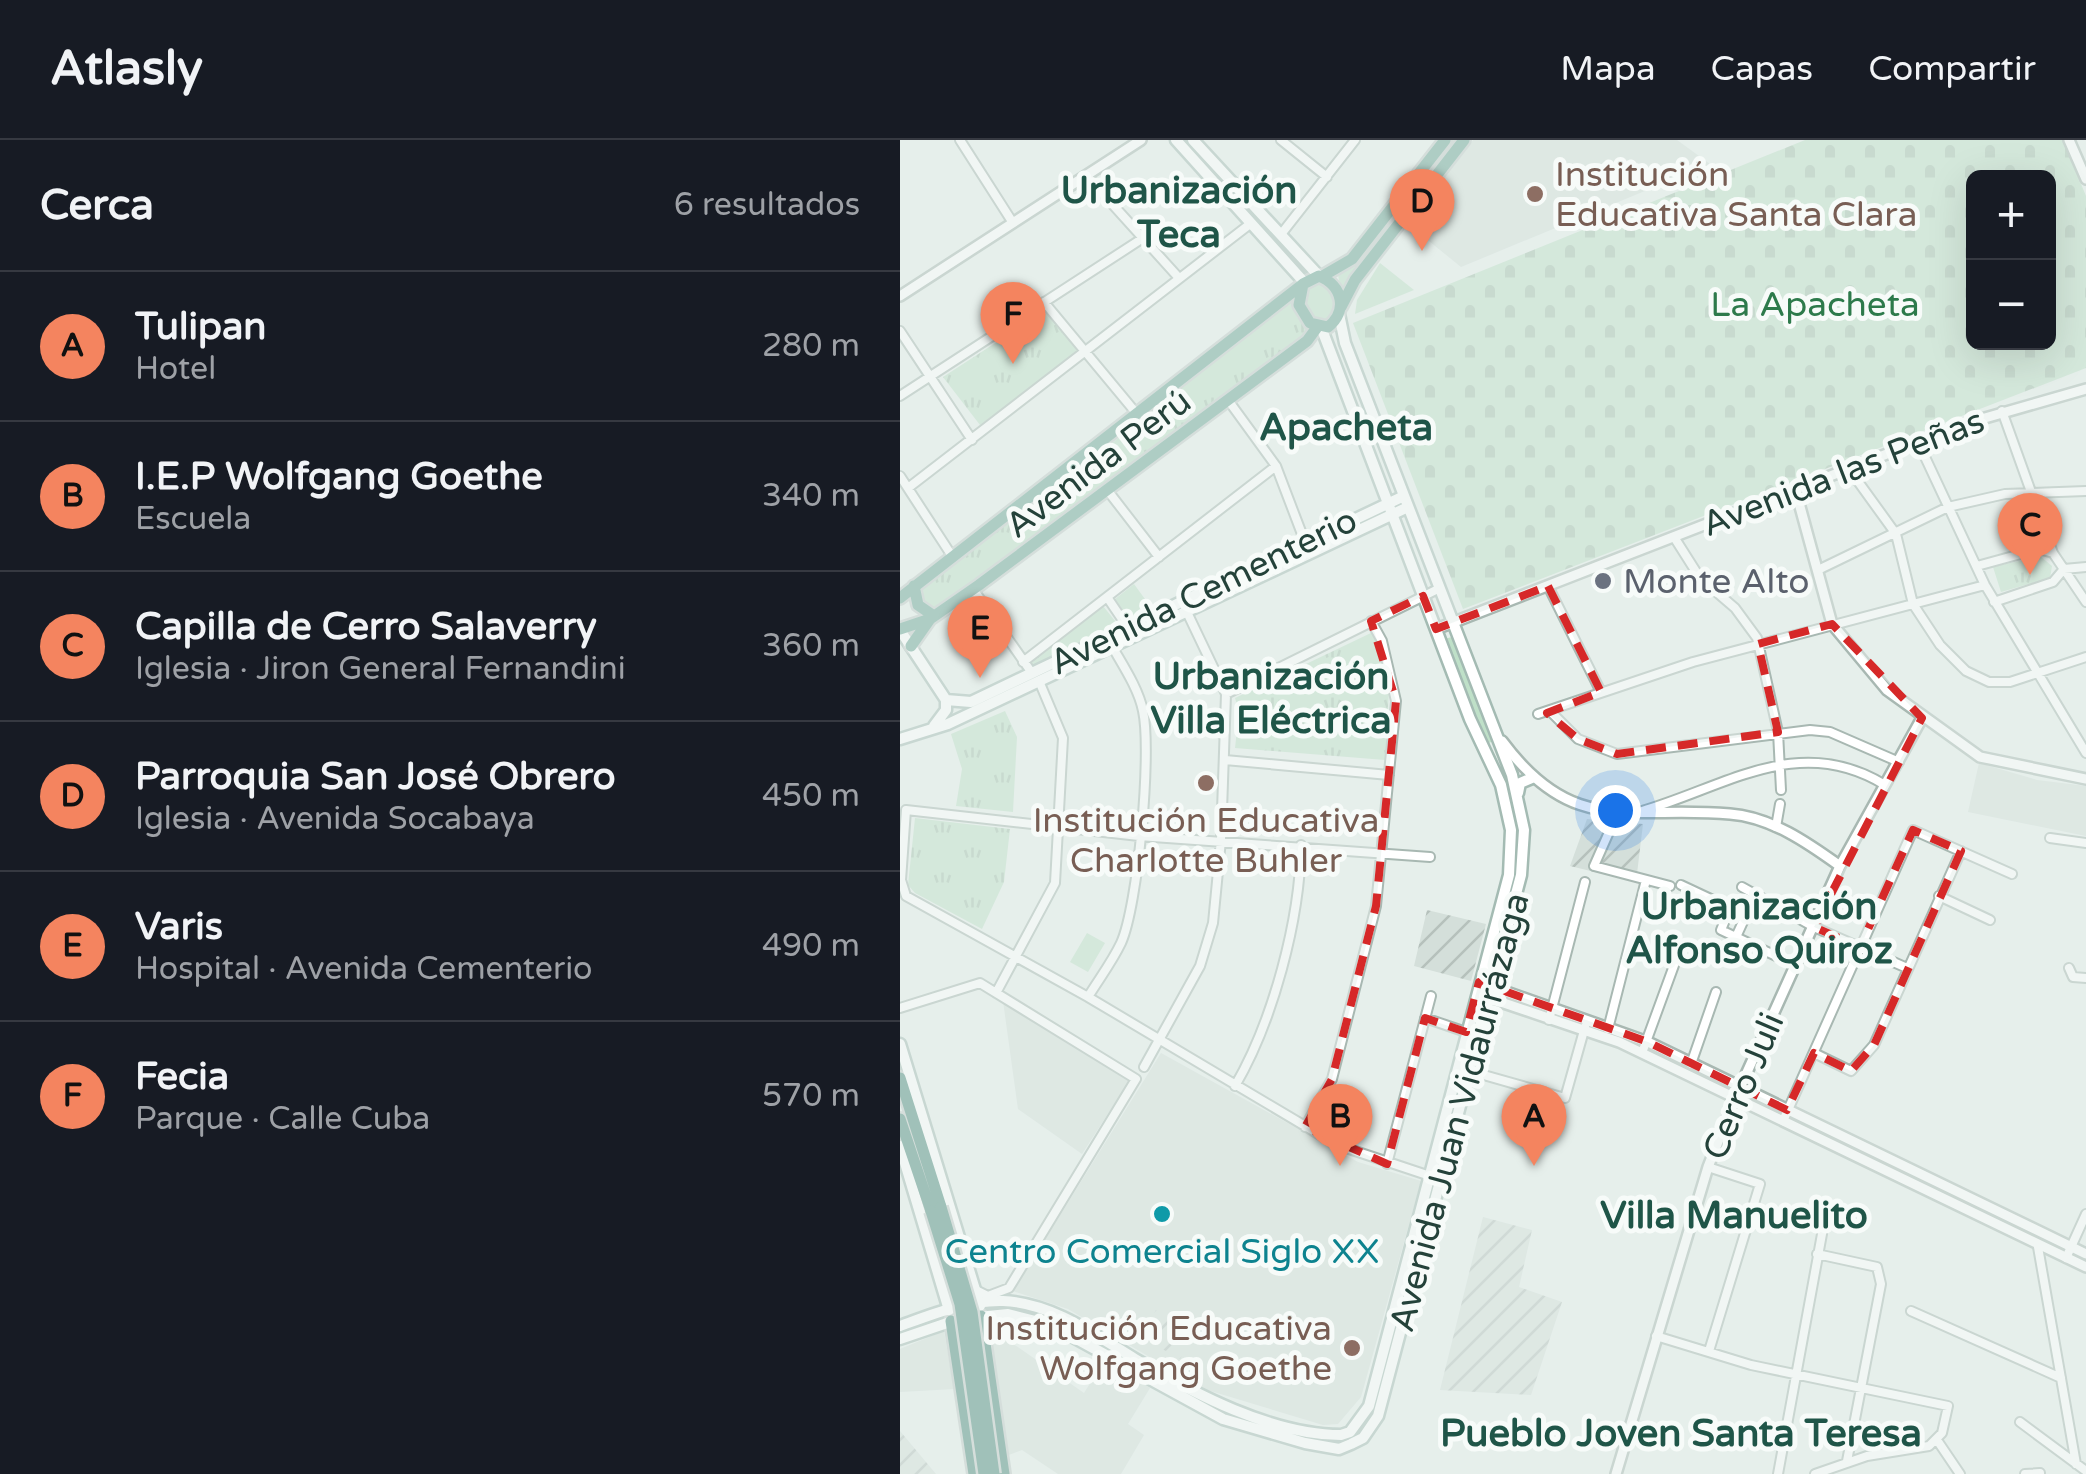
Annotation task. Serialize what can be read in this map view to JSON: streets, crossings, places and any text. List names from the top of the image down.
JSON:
{
  "streets": {
    "main road": ["Avenida Perú", "Avenida Cementerio", "Avenida Juan Vidaurrázaga"],
    "street": ["Avenida las Peñas", "Cerro Juli"]
  },
  "crossings": [
    ["Avenida Perú", "Avenida Juan Vidaurrázaga"],
    ["Avenida las Peñas", "Avenida Juan Vidaurrázaga"],
    ["Avenida Cementerio", "Avenida Juan Vidaurrázaga"]
  ],
  "districts": [
    "Urbanización Teca",
    "Apacheta",
    "Urbanización Villa Eléctrica",
    "Urbanización Alfonso Quiroz",
    "Villa Manuelito",
    "Pueblo Joven Santa Teresa"
  ],
  "parks": ["La Apacheta"],
  "places": [
    "Institución Educativa Santa Clara",
    "Monte Alto",
    "Institución Educativa Charlotte Buhler",
    "Centro Comercial Siglo XX",
    "Institución Educativa Wolfgang Goethe"
  ],
  "page": {
    "header": "Atlasly",
    "nav": ["Mapa", "Capas", "Compartir"],
    "heading": ["Cerca", "6 resultados"],
    "pins": [
      "D",
      "F",
      "C",
      "E",
      "A",
      "B"
    ],
    "map_buttons": ["+", "−"],
    "list": [
      {
        "mark": "A",
        "name": "Tulipan",
        "note": "Hotel",
        "value": "280 m"
      },
      {
        "mark": "B",
        "name": "I.E.P Wolfgang Goethe",
        "note": "Escuela",
        "value": "340 m"
      },
      {
        "mark": "C",
        "name": "Capilla de Cerro Salaverry",
        "note": "Iglesia · Jiron General Fernandini",
        "value": "360 m"
      },
      {
        "mark": "D",
        "name": "Parroquia San José Obrero",
        "note": "Iglesia · Avenida Socabaya",
        "value": "450 m"
      },
      {
        "mark": "E",
        "name": "Varis",
        "note": "Hospital · Avenida Cementerio",
        "value": "490 m"
      },
      {
        "mark": "F",
        "name": "Fecia",
        "note": "Parque · Calle Cuba",
        "value": "570 m"
      }
    ]
  }
}
